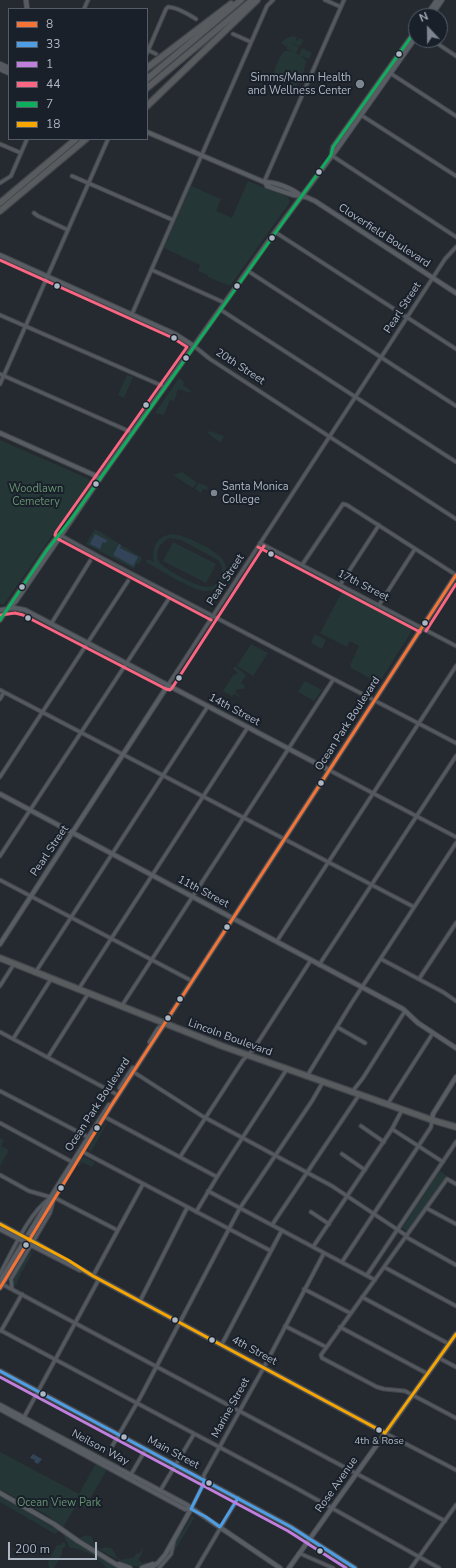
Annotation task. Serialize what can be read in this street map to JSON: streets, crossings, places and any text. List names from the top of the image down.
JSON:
{
  "streets": {
    "highway": ["Lincoln Boulevard"],
    "street": [
      "Cloverfield Boulevard",
      "Pearl Street",
      "20th Street",
      "17th Street",
      "14th Street",
      "Ocean Park Boulevard",
      "11th Street",
      "4th Street",
      "Marine Street",
      "Neilson Way",
      "Main Street",
      "Rose Avenue"
    ]
  },
  "crossings": [
    ["Cloverfield Boulevard", "Pearl Street"],
    ["Pearl Street", "20th Street"],
    ["Pearl Street", "17th Street"],
    ["Pearl Street", "14th Street"],
    ["Pearl Street", "11th Street"],
    ["17th Street", "Ocean Park Boulevard"],
    ["14th Street", "Ocean Park Boulevard"],
    ["Ocean Park Boulevard", "11th Street"],
    ["Ocean Park Boulevard", "Lincoln Boulevard"],
    ["Ocean Park Boulevard", "4th Street"],
    ["4th Street", "Marine Street"],
    ["4th Street", "Rose Avenue"],
    ["Marine Street", "Neilson Way"],
    ["Marine Street", "Main Street"],
    ["Main Street", "Rose Avenue"]
  ],
  "parks": ["Woodlawn Cemetery", "Ocean View Park"],
  "places": ["Simms/Mann Health and Wellness Center", "Santa Monica College", "4th & Rose"],
  "lines": [
    "transit line 7",
    "transit line 44",
    "transit line 8",
    "transit line 18",
    "transit line 33",
    "transit line 1"
  ],
  "legend": [
    "8",
    "33",
    "1",
    "44",
    "7",
    "18"
  ],
  "scale_bar": "200 m",
  "north": "top"
}
